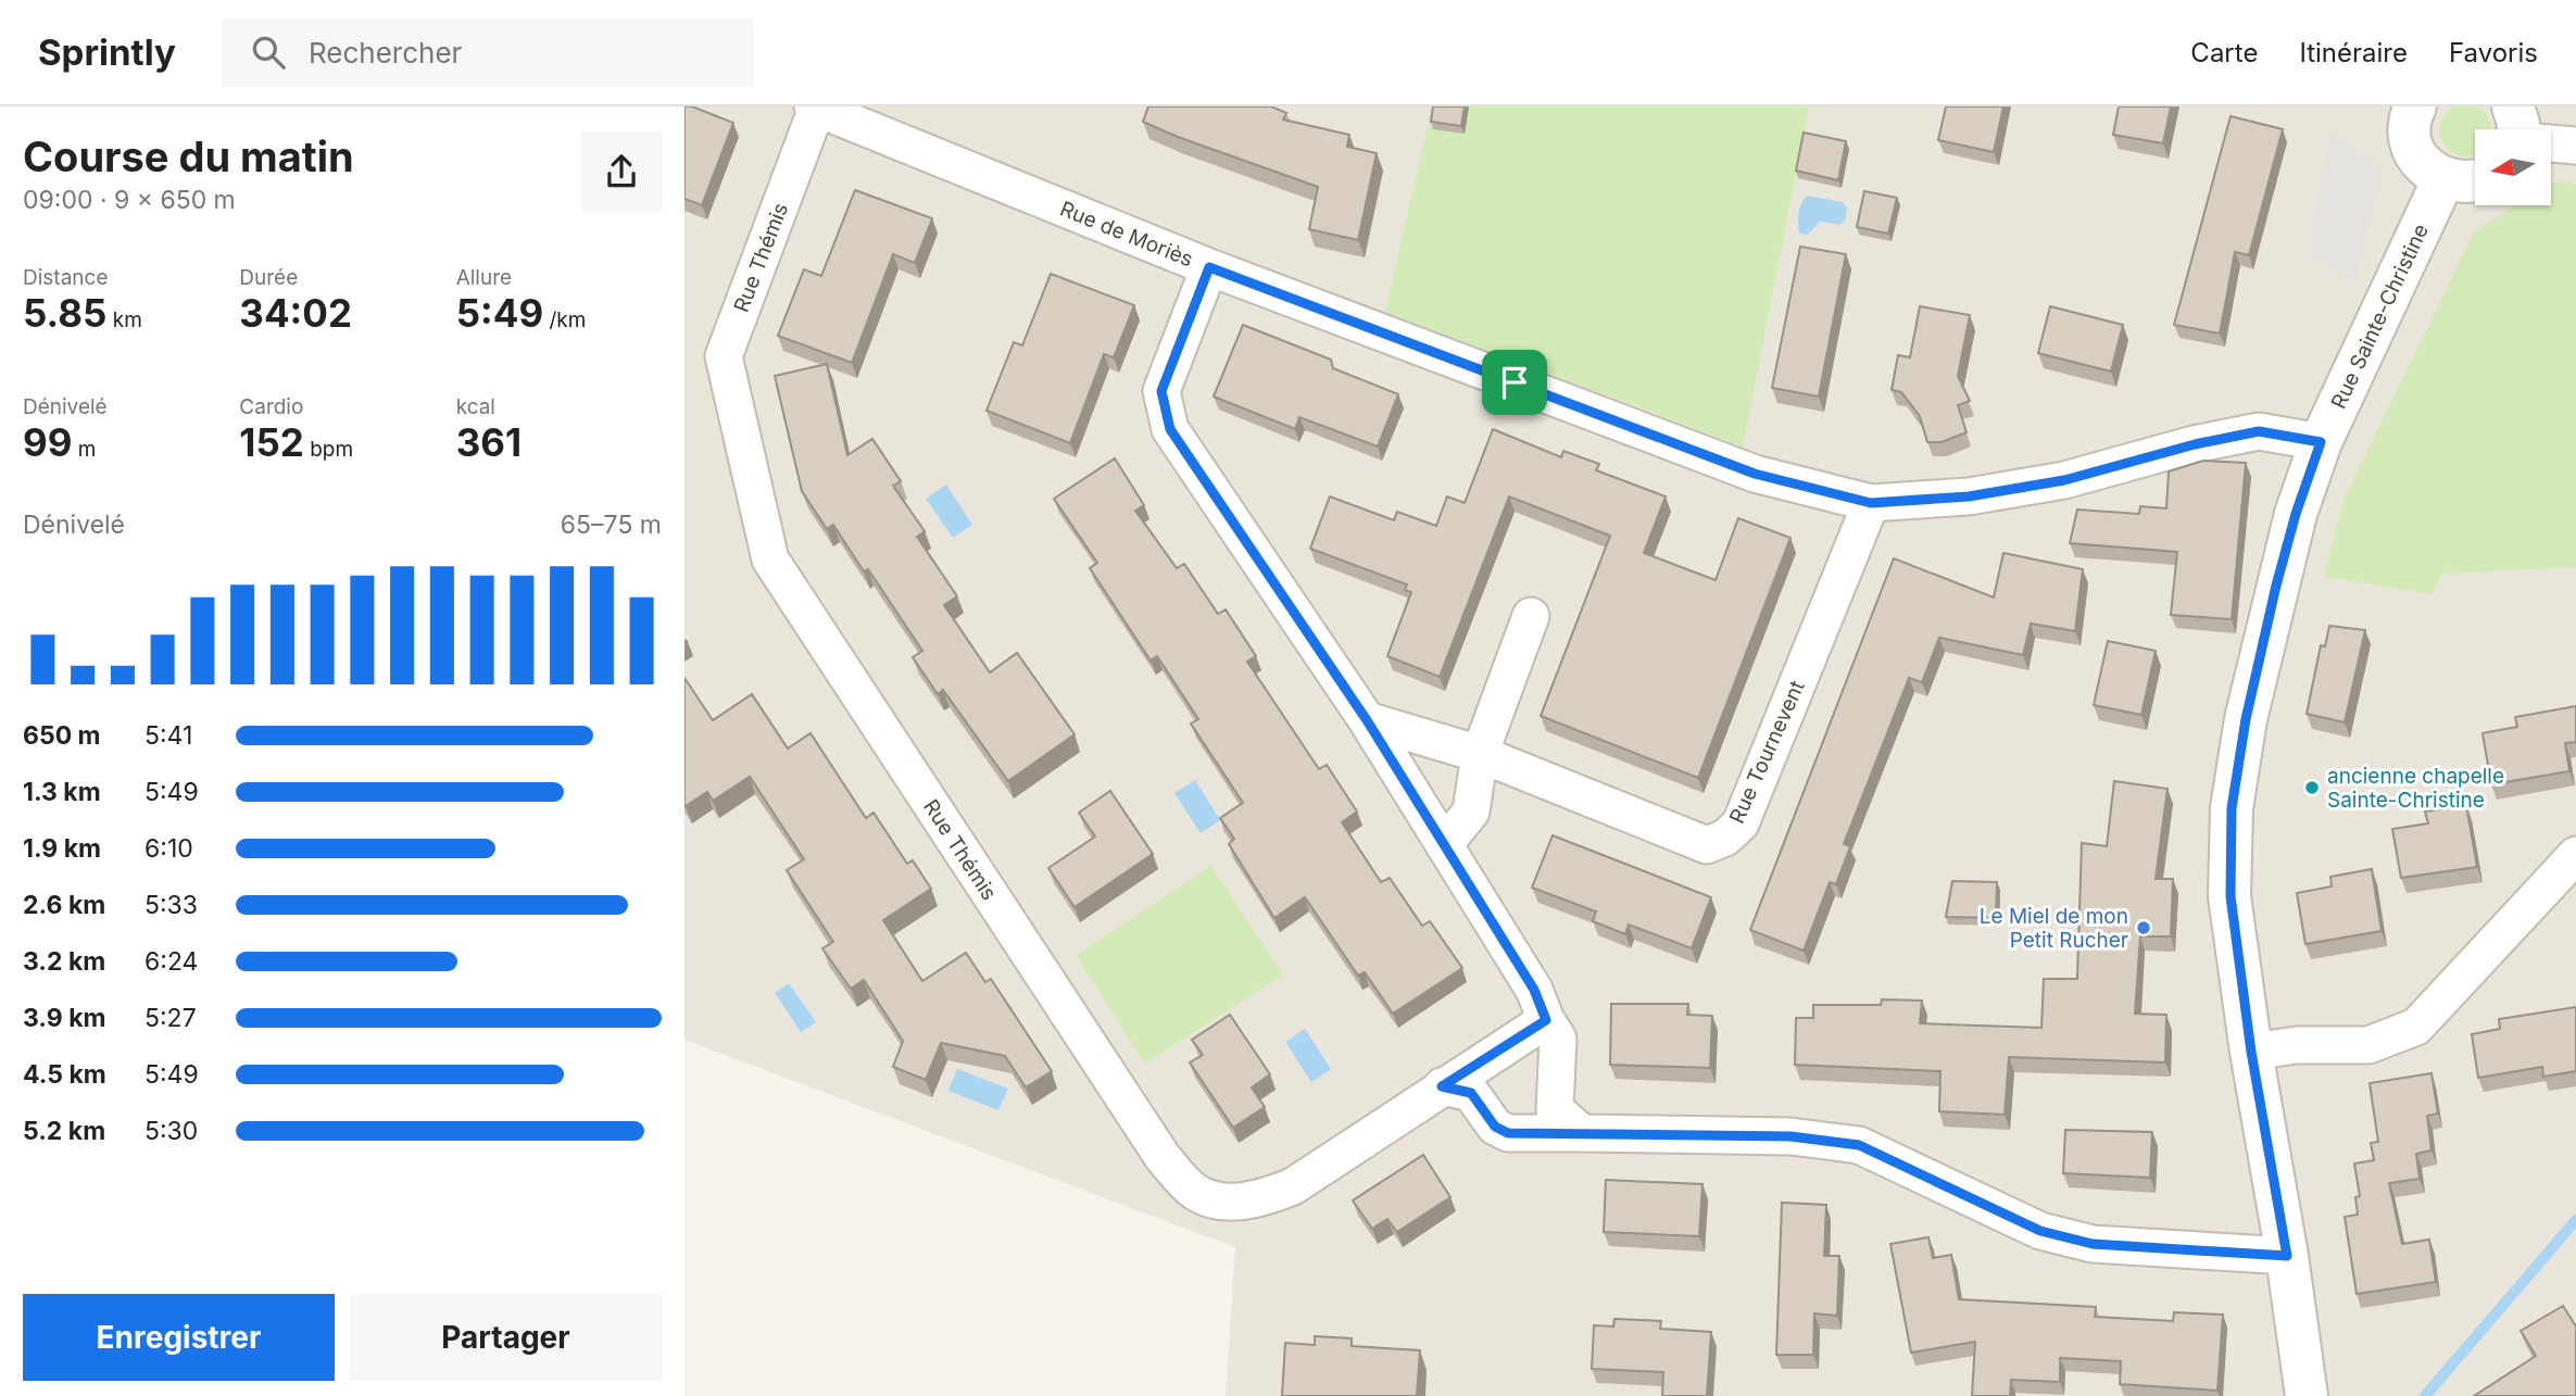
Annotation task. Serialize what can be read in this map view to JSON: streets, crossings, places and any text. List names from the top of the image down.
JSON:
{
  "streets": {
    "street": [
      "Rue de Moriès",
      "Rue Thémis",
      "Rue Sainte-Christine",
      "Rue Tournevent"
    ]
  },
  "crossings": [
    ["Rue de Moriès", "Rue Thémis"],
    ["Rue de Moriès", "Rue Sainte-Christine"],
    ["Rue de Moriès", "Rue Tournevent"]
  ],
  "places": ["ancienne chapelle Sainte-Christine", "Le Miel de mon Petit Rucher"],
  "north": "left",
  "page": {
    "header": "Sprintly",
    "search": "Rechercher",
    "nav": ["Carte", "Itinéraire", "Favoris"],
    "heading": ["Course du matin", "09:00 · 9 × 650 m"],
    "stats": [
      ["Distance", "5.85 km"],
      ["Durée", "34:02"],
      ["Allure", "5:49 /km"],
      ["Dénivelé", "99 m"],
      ["Cardio", "152 bpm"],
      ["kcal", "361"]
    ],
    "chart": ["Dénivelé", "65–75 m"],
    "list": [
      {
        "name": "650 m",
        "note": "5:41"
      },
      {
        "name": "1.3 km",
        "note": "5:49"
      },
      {
        "name": "1.9 km",
        "note": "6:10"
      },
      {
        "name": "2.6 km",
        "note": "5:33"
      },
      {
        "name": "3.2 km",
        "note": "6:24"
      },
      {
        "name": "3.9 km",
        "note": "5:27"
      },
      {
        "name": "4.5 km",
        "note": "5:49"
      },
      {
        "name": "5.2 km",
        "note": "5:30"
      }
    ],
    "buttons": ["Enregistrer", "Partager"]
  }
}
